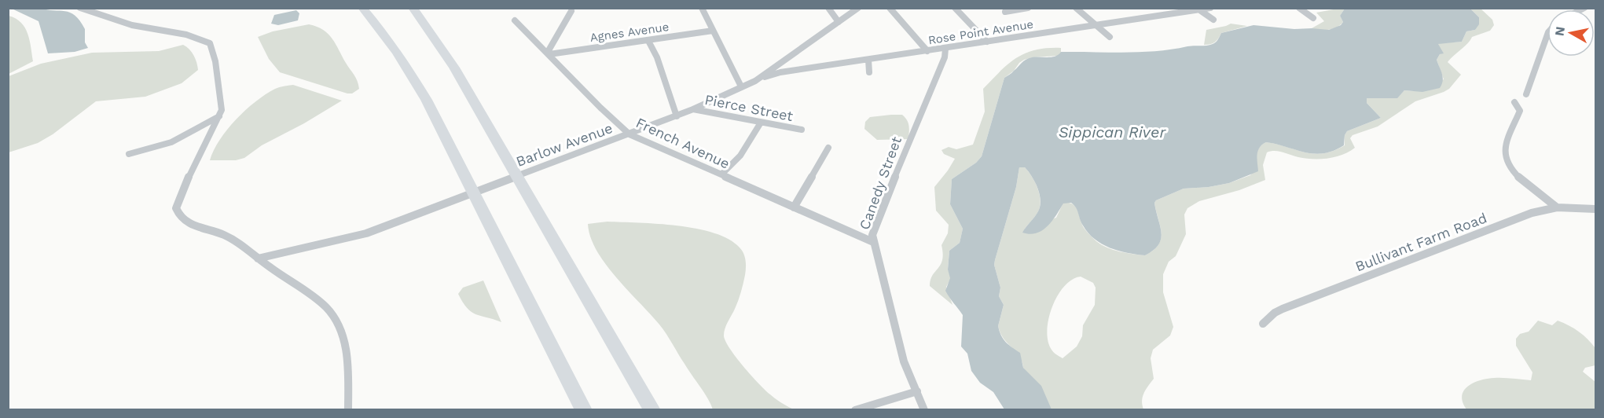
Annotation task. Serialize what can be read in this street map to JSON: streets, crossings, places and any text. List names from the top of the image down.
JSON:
{
  "streets": {
    "street": [
      "Agnes Avenue",
      "Rose Point Avenue",
      "Pierce Street",
      "French Avenue",
      "Barlow Avenue",
      "Canedy Street",
      "Bullivant Farm Road"
    ]
  },
  "crossings": [
    ["Agnes Avenue", "French Avenue"],
    ["Rose Point Avenue", "Barlow Avenue"],
    ["Rose Point Avenue", "Canedy Street"],
    ["Pierce Street", "Barlow Avenue"],
    ["French Avenue", "Barlow Avenue"],
    ["French Avenue", "Canedy Street"]
  ],
  "water": ["Sippican River"],
  "north": "left"
}
